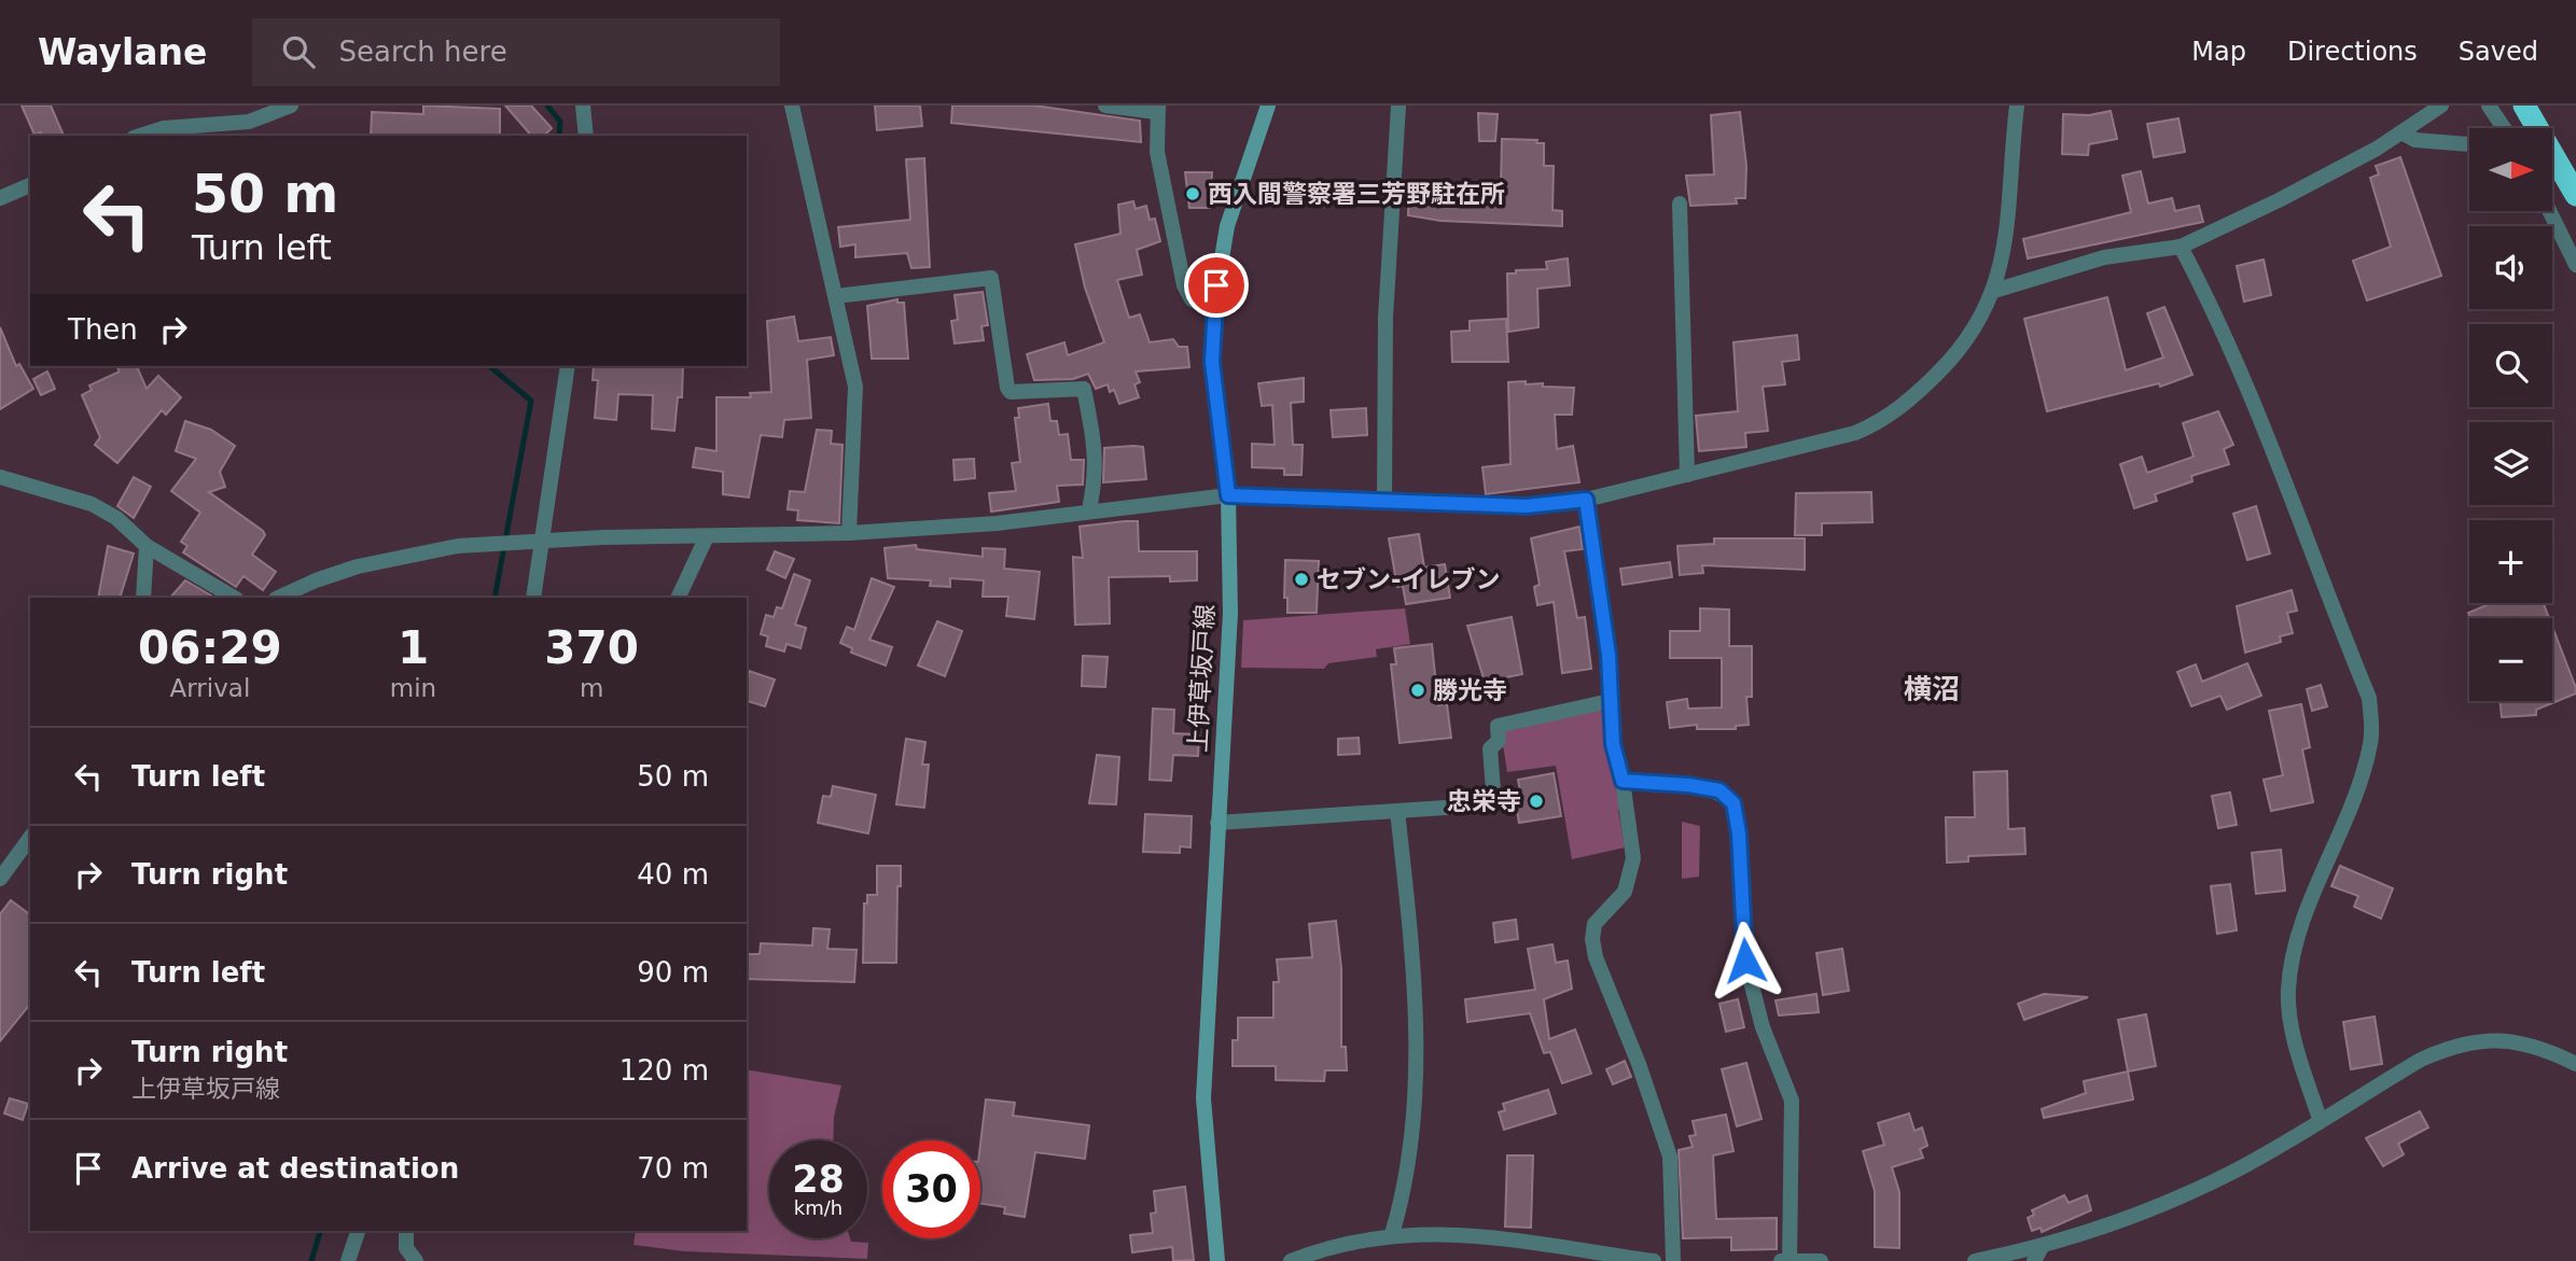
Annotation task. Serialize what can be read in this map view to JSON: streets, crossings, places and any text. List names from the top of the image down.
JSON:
{
  "streets": {
    "main road": ["上伊草坂戸線"]
  },
  "districts": ["横沼"],
  "places": [
    "西入間警察署三芳野駐在所",
    "セブン-イレブン",
    "勝光寺",
    "忠栄寺"
  ],
  "north": "right",
  "page": {
    "header": "Waylane",
    "search": "Search here",
    "nav": ["Map", "Directions", "Saved"],
    "map_buttons": ["+", "−"],
    "turn": ["50 m", "Turn left"],
    "then": "Then",
    "eta": [
      "06:29",
      "Arrival",
      "1",
      "min",
      "370",
      "m"
    ],
    "list": [
      {
        "name": "Turn left",
        "value": "50 m"
      },
      {
        "name": "Turn right",
        "value": "40 m"
      },
      {
        "name": "Turn left",
        "value": "90 m"
      },
      {
        "name": "Turn right",
        "note": "上伊草坂戸線",
        "value": "120 m"
      },
      {
        "name": "Arrive at destination",
        "value": "70 m"
      }
    ],
    "speed": "28 km/h",
    "limit": "30"
  }
}
